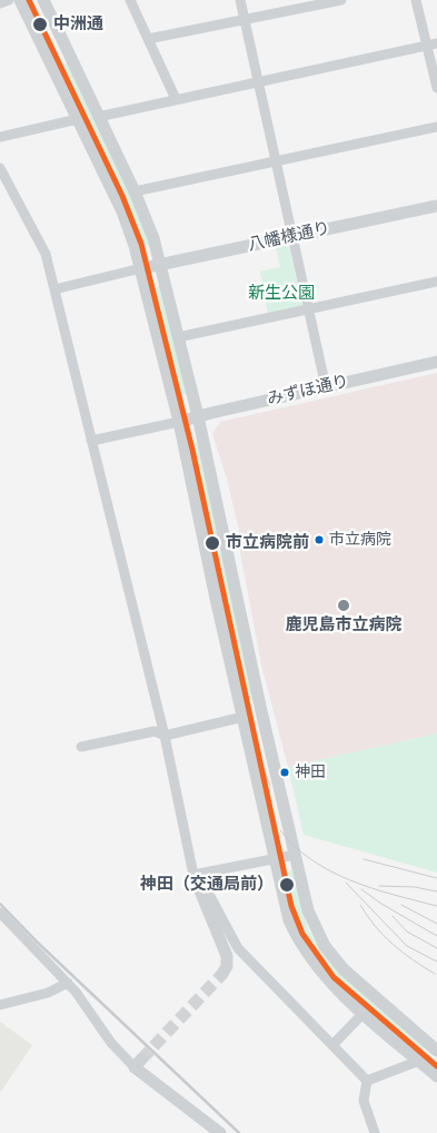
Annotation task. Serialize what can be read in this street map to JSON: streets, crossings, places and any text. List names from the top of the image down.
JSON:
{
  "streets": {
    "street": ["八幡様通り", "みずほ通り"]
  },
  "parks": ["新生公園"],
  "places": [
    "中洲通",
    "市立病院",
    "市立病院前",
    "鹿児島市立病院",
    "神田",
    "神田（交通局前）"
  ]
}
